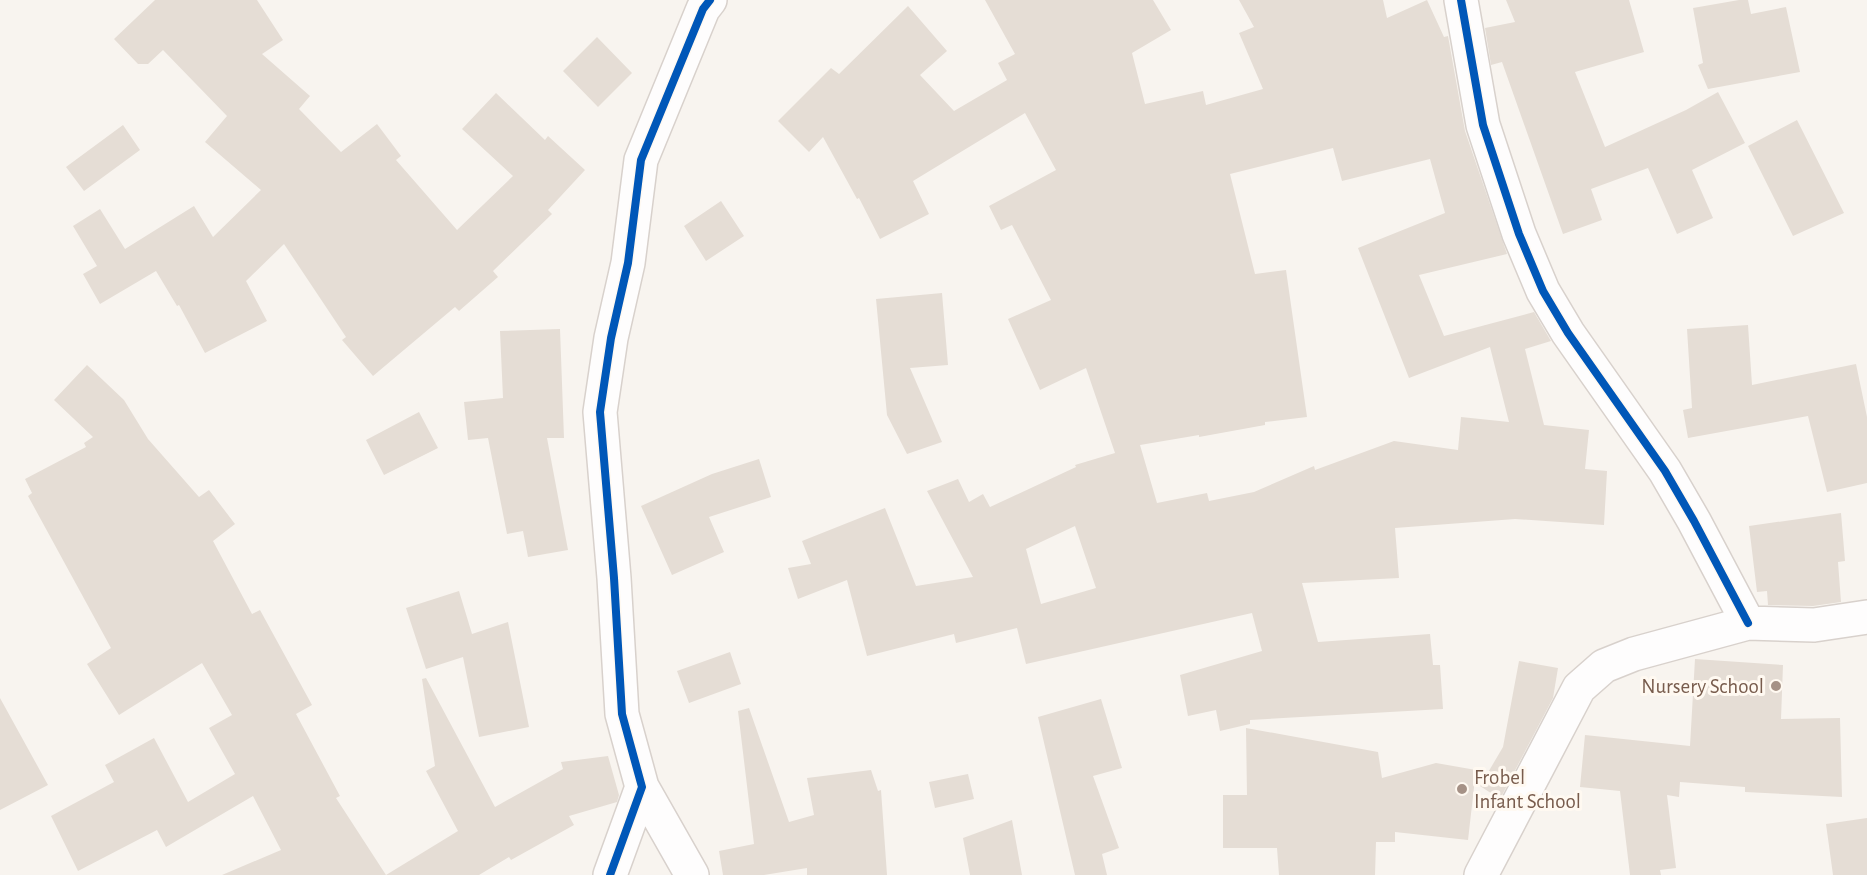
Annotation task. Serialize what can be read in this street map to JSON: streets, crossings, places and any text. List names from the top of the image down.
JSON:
{
  "places": ["Nursery School", "Frobel Infant School"]
}
